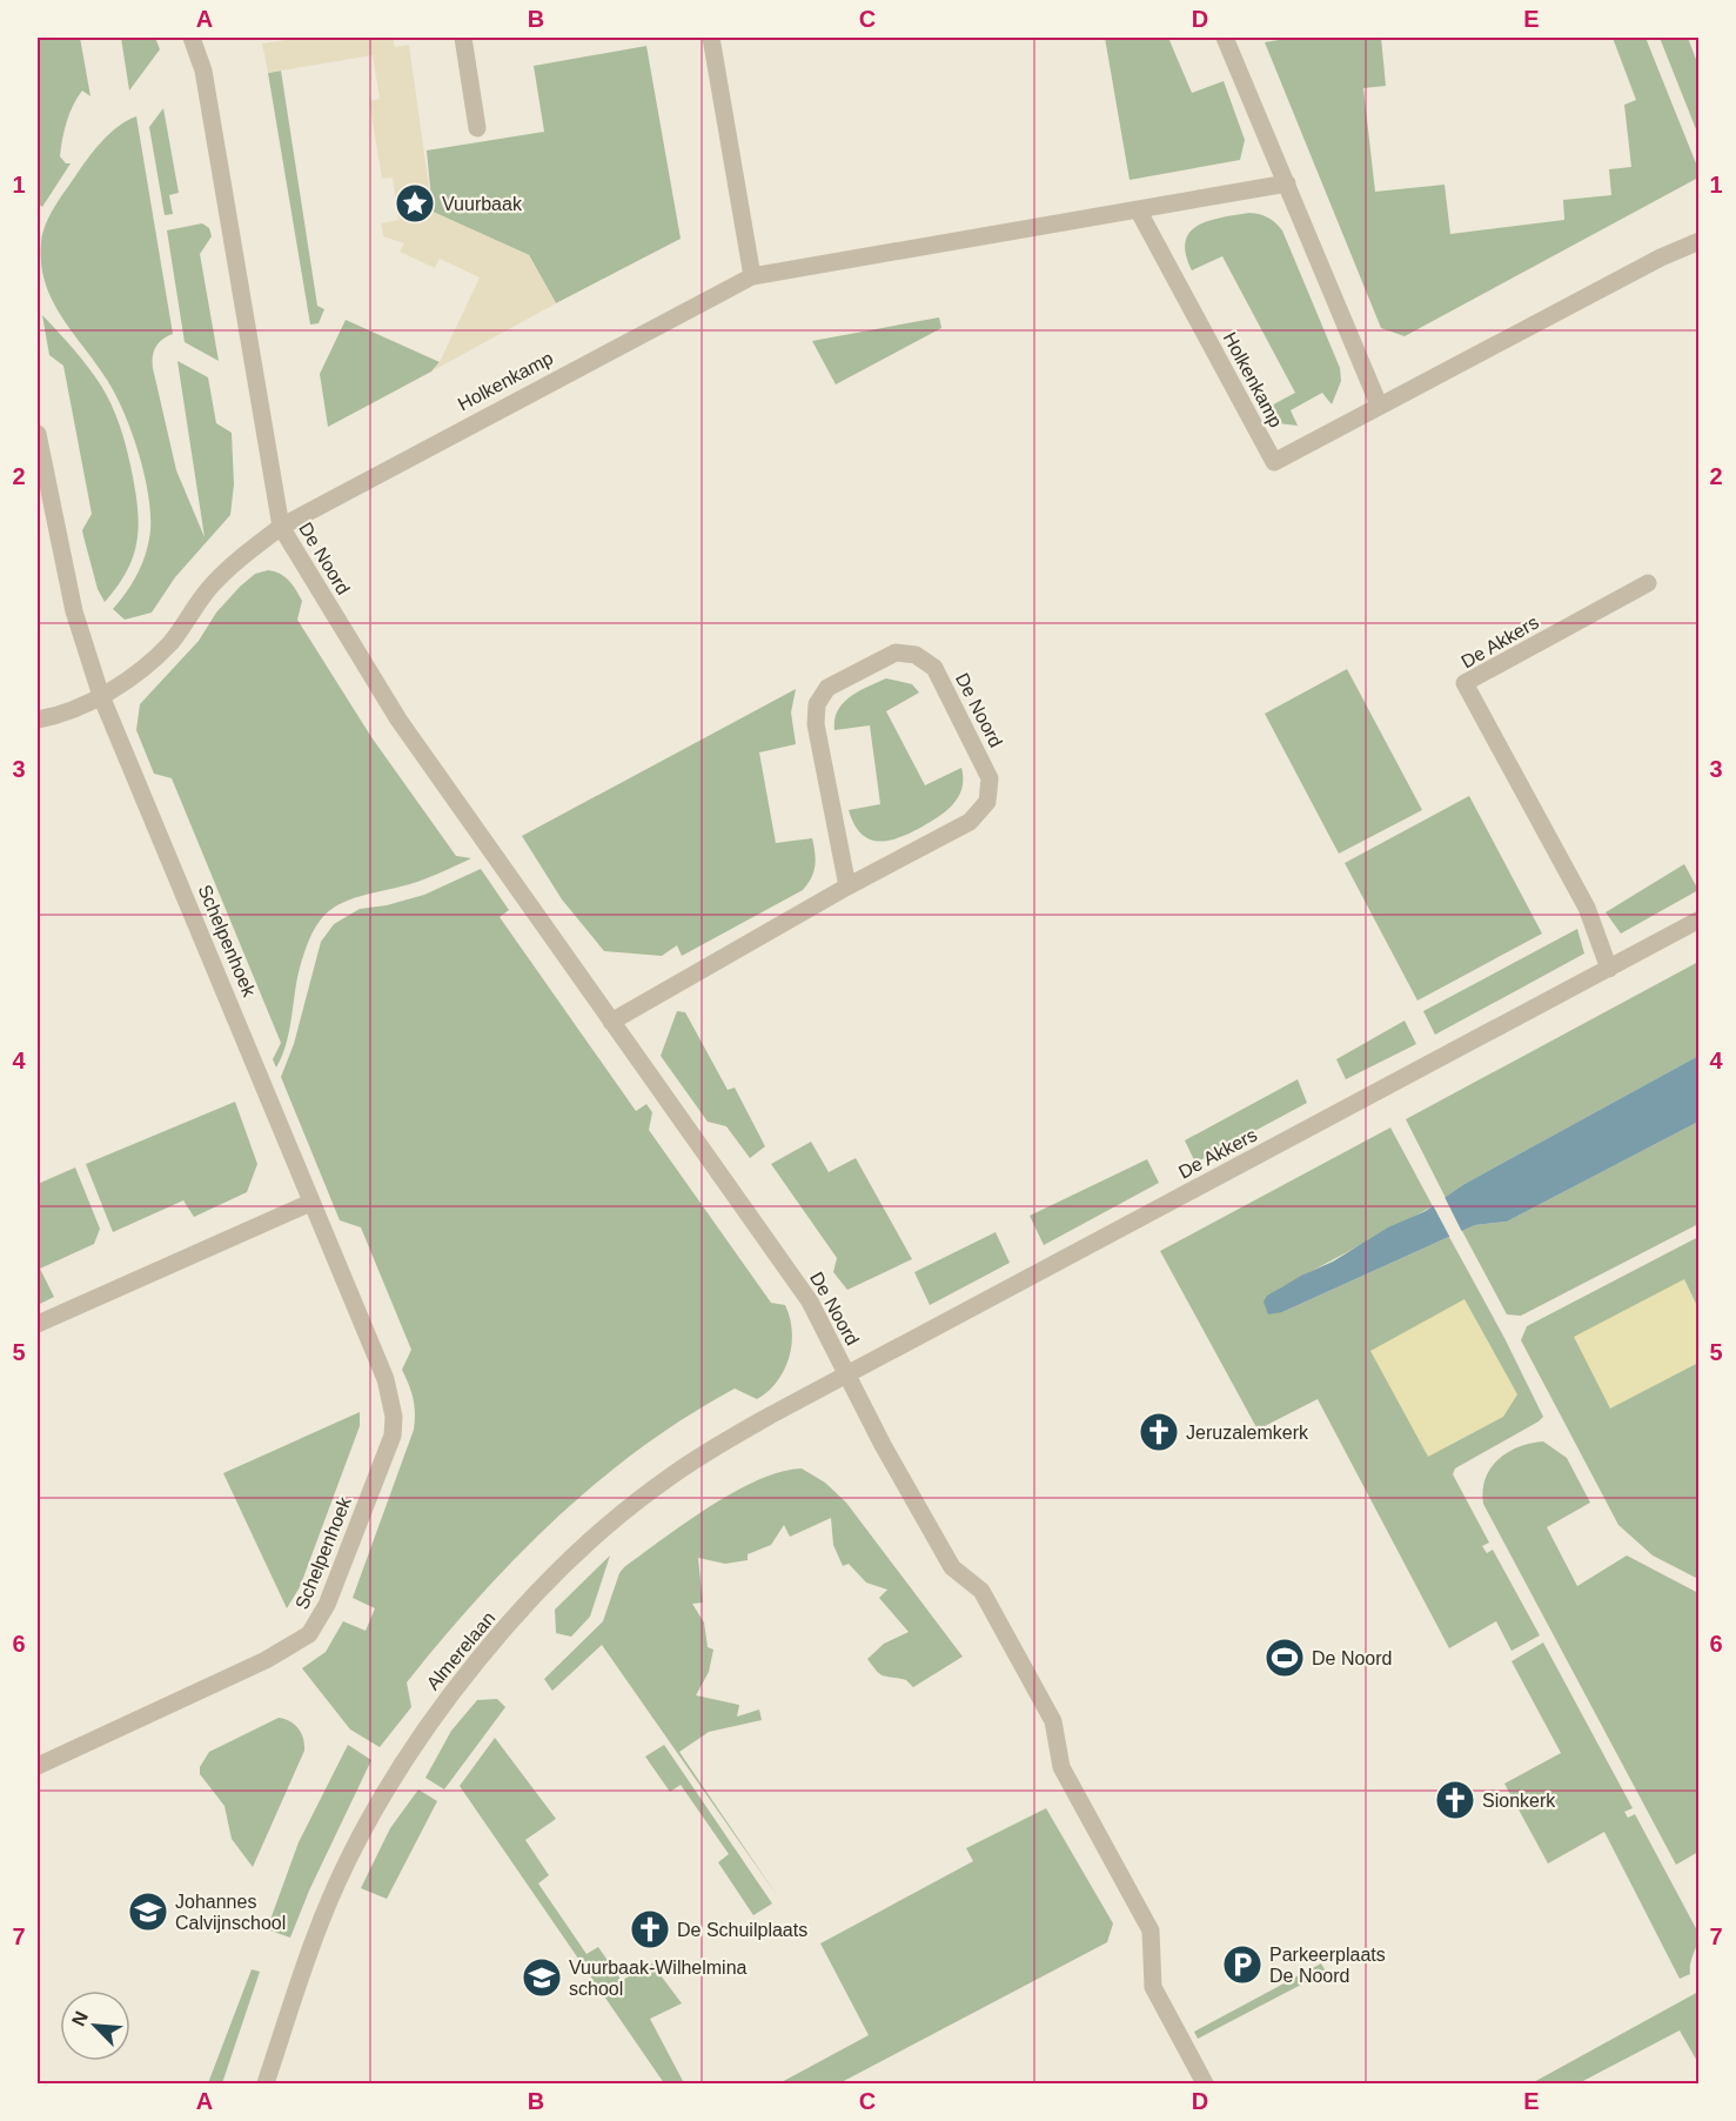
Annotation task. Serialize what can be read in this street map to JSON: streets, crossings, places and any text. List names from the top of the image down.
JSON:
{
  "streets": {
    "street": [
      "Holkenkamp",
      "De Noord",
      "De Akkers",
      "Schelpenhoek",
      "Almerelaan"
    ]
  },
  "crossings": [
    ["Holkenkamp", "De Noord"],
    ["De Noord", "De Akkers"],
    ["De Noord", "Almerelaan"],
    ["De Akkers", "Almerelaan"]
  ],
  "places": {
    "place": ["Vuurbaak"],
    "church": ["Jeruzalemkerk", "Sionkerk", "De Schuilplaats"],
    "sports": ["De Noord"],
    "school or university": ["Johannes Calvijnschool", "Vuurbaak-Wilhelmina school"],
    "parking": ["Parkeerplaats De Noord"]
  },
  "north": "top left",
  "grid": {
    "columns": [
      "A",
      "B",
      "C",
      "D",
      "E"
    ],
    "rows": [
      "1",
      "2",
      "3",
      "4",
      "5",
      "6",
      "7"
    ]
  }
}
